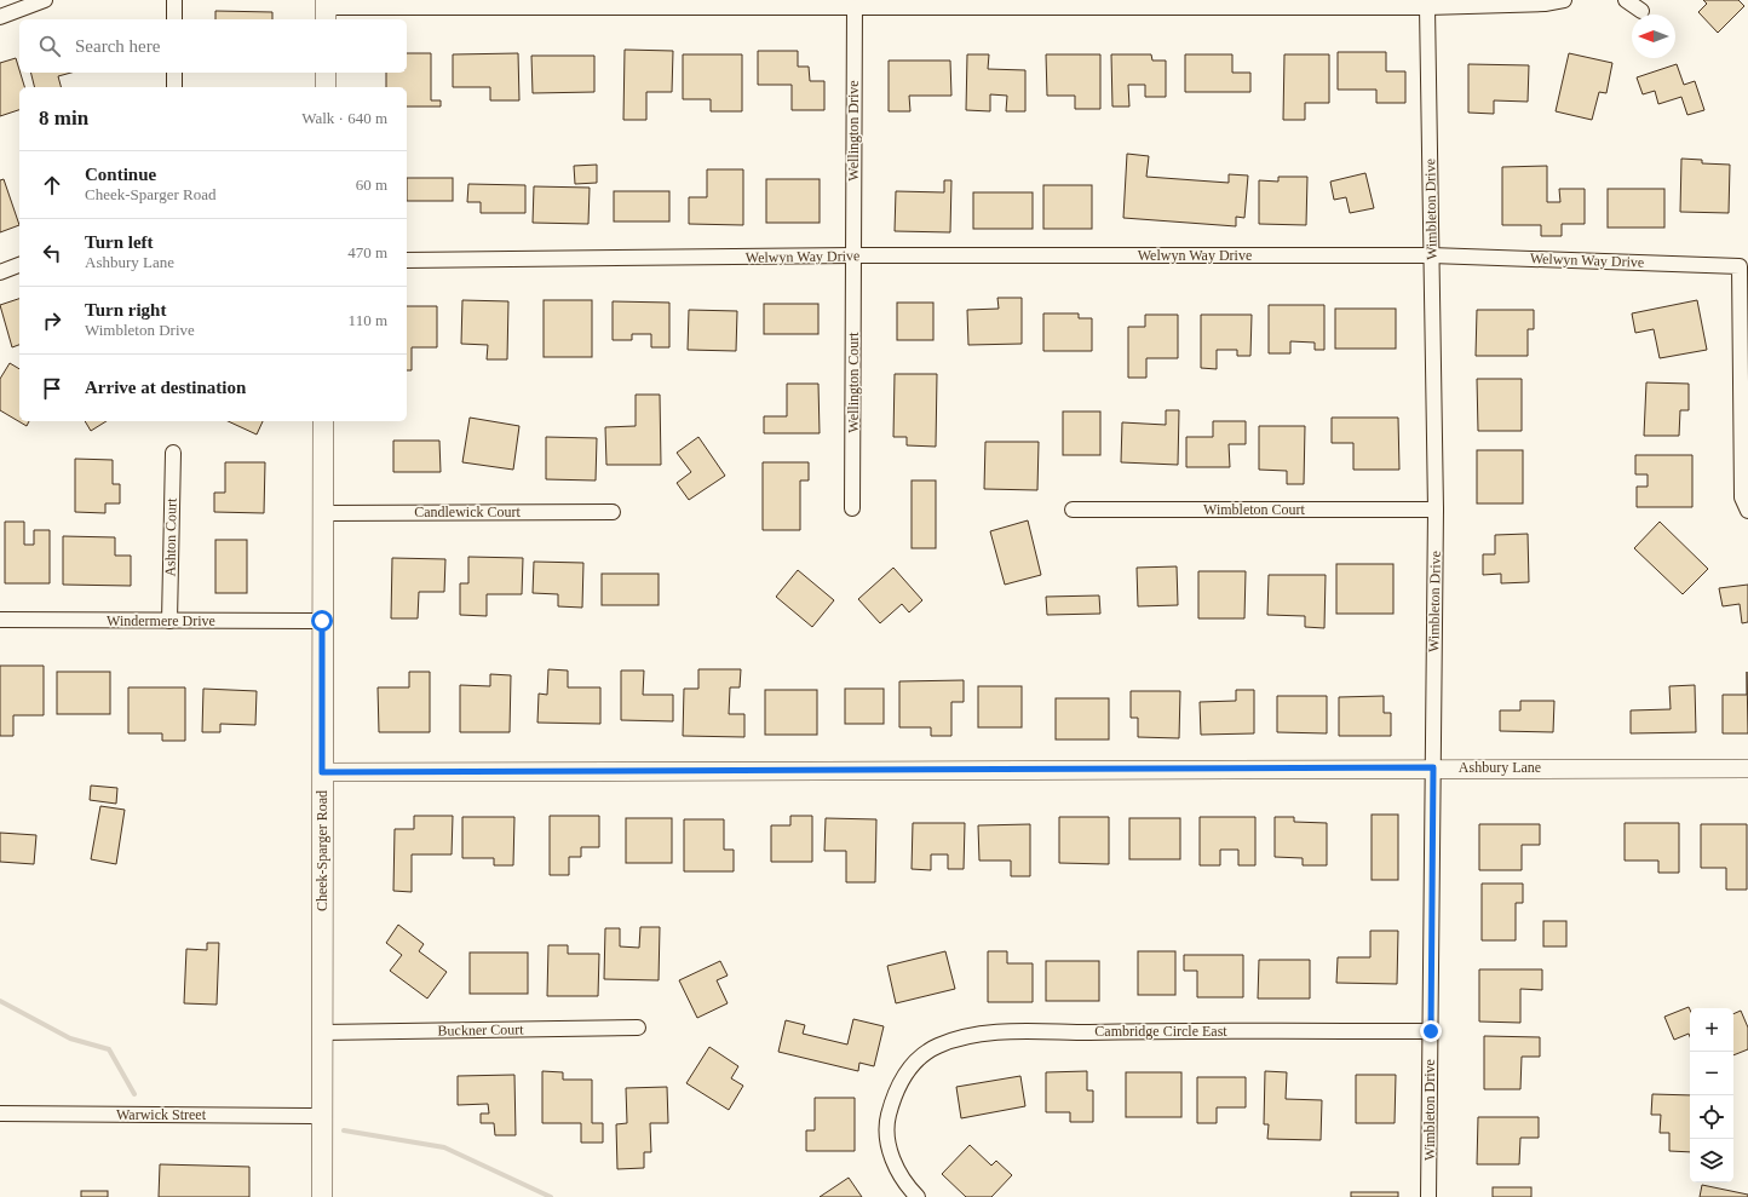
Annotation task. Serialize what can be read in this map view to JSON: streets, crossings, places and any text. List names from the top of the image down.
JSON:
{
  "streets": {
    "main road": ["Cheek-Sparger Road"],
    "street": [
      "Wellington Drive",
      "Wimbleton Drive",
      "Welwyn Way Drive",
      "Wellington Court",
      "Wimbleton Court",
      "Candlewick Court",
      "Ashton Court",
      "Windermere Drive",
      "Ashbury Lane",
      "Buckner Court",
      "Cambridge Circle East",
      "Warwick Street"
    ]
  },
  "crossings": [
    ["Wellington Drive", "Welwyn Way Drive"],
    ["Wellington Drive", "Wellington Court"],
    ["Wimbleton Drive", "Welwyn Way Drive"],
    ["Wimbleton Drive", "Wimbleton Court"],
    ["Wimbleton Drive", "Ashbury Lane"],
    ["Wimbleton Drive", "Cambridge Circle East"],
    ["Welwyn Way Drive", "Wellington Court"],
    ["Candlewick Court", "Cheek-Sparger Road"],
    ["Ashton Court", "Windermere Drive"],
    ["Windermere Drive", "Cheek-Sparger Road"],
    ["Ashbury Lane", "Cheek-Sparger Road"],
    ["Cheek-Sparger Road", "Buckner Court"],
    ["Cheek-Sparger Road", "Warwick Street"]
  ],
  "north": "left",
  "page": {
    "search": "Search here",
    "heading": ["8 min", "Walk · 640 m"],
    "list": [
      ["Continue", "Cheek-Sparger Road", "60 m"],
      ["Turn left", "Ashbury Lane", "470 m"],
      ["Turn right", "Wimbleton Drive", "110 m"],
      "Arrive at destination"
    ],
    "map_buttons": ["+", "−"]
  }
}
